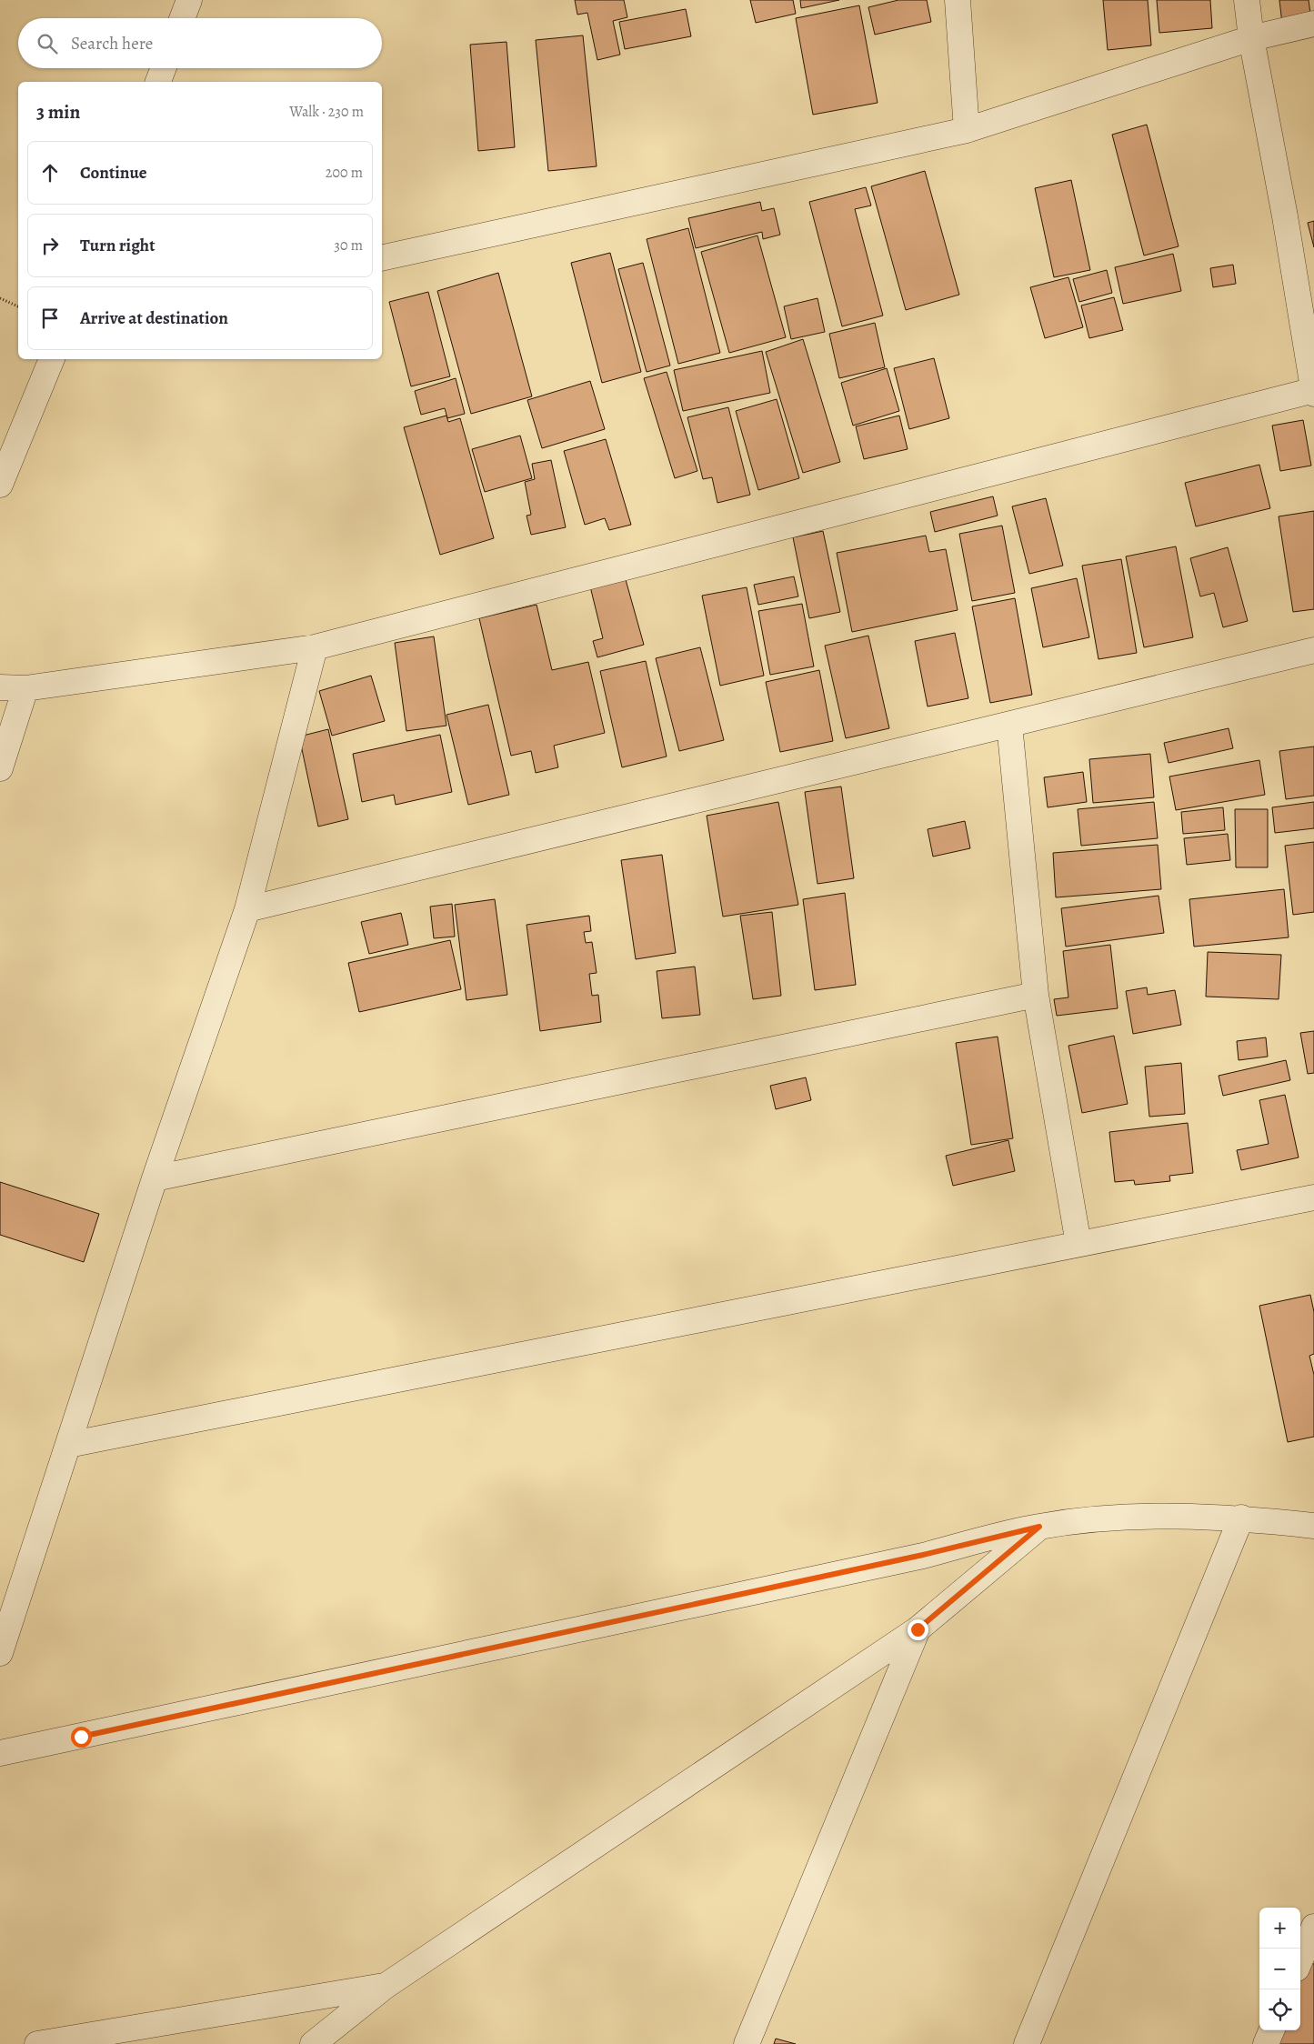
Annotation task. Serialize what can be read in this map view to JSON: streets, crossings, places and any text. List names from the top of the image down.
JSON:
{
  "page": {
    "search": "Search here",
    "heading": ["3 min", "Walk · 230 m"],
    "list": [
      ["Continue", "200 m"],
      ["Turn right", "30 m"],
      "Arrive at destination"
    ],
    "map_buttons": ["+", "−"]
  }
}
